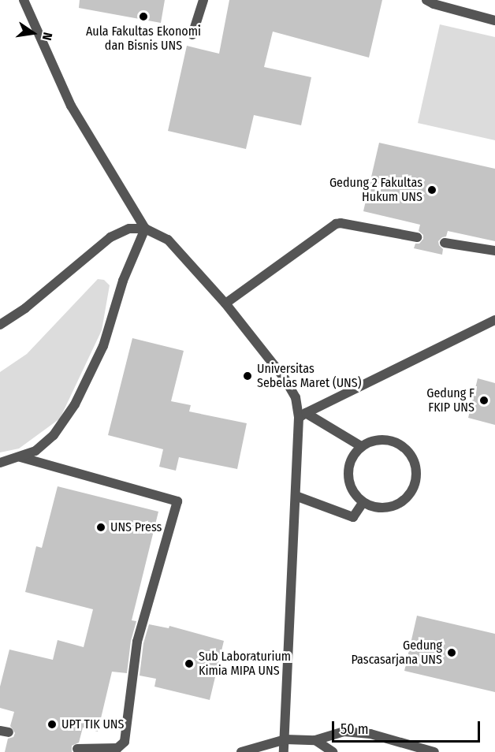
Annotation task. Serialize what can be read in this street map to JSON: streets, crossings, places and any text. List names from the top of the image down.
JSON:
{
  "places": [
    "Aula Fakultas Ekonomi dan Bisnis UNS",
    "Gedung 2 Fakultas Hukum UNS",
    "Universitas Sebelas Maret (UNS)",
    "Gedung F FKIP UNS",
    "UNS Press",
    "Gedung Pascasarjana UNS",
    "Sub Laboraturium Kimia MIPA UNS",
    "UPT TIK UNS"
  ],
  "scale_bar": "50 m",
  "north": "right"
}
